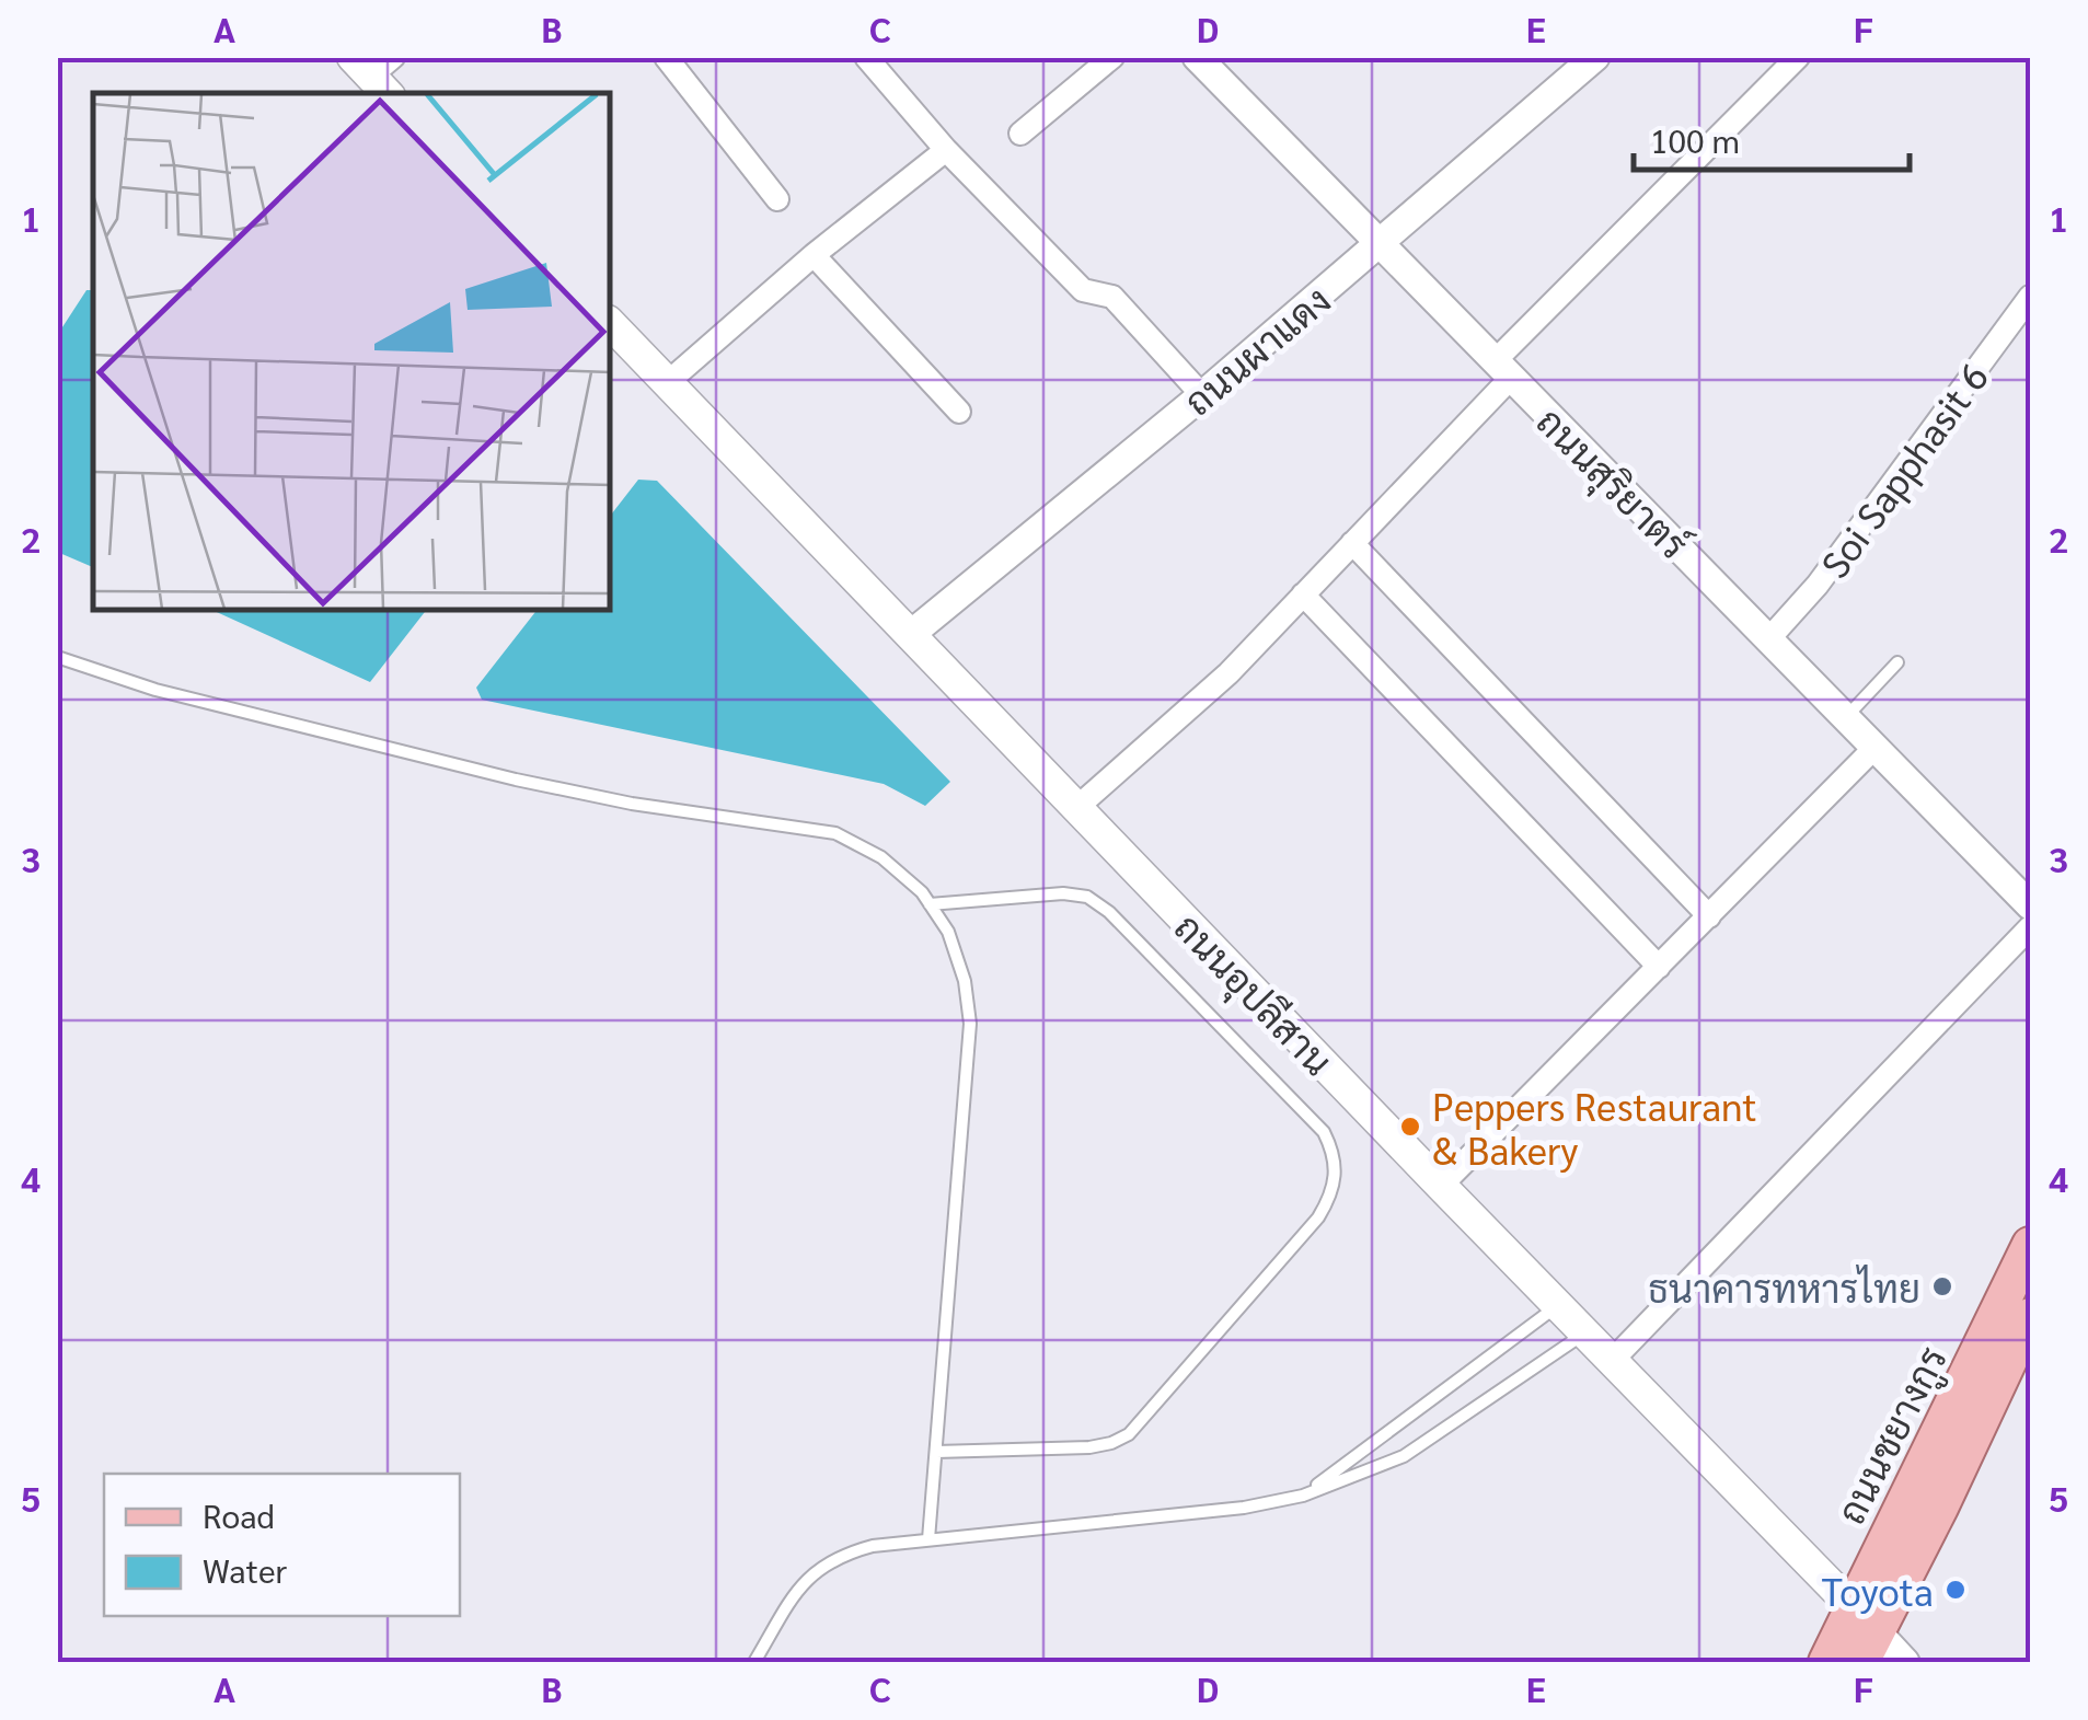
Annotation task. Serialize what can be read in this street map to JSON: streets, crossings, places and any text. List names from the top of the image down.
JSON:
{
  "streets": {
    "main road": ["ถนนอุปลีสาน", "ถนนชยางกูร"],
    "street": ["ถนนผาแดง", "Soi Sapphasit 6", "ถนนสุริยาตร์"]
  },
  "crossings": [
    ["ถนนผาแดง", "ถนนสุริยาตร์"],
    ["ถนนผาแดง", "ถนนอุปลีสาน"],
    ["Soi Sapphasit 6", "ถนนสุริยาตร์"],
    ["ถนนอุปลีสาน", "ถนนชยางกูร"]
  ],
  "places": ["Peppers Restaurant & Bakery", "ธนาคารทหารไทย", "Toyota"],
  "legend": ["Road", "Water"],
  "scale_bar": "100 m",
  "grid": {
    "columns": [
      "A",
      "B",
      "C",
      "D",
      "E",
      "F"
    ],
    "rows": [
      "1",
      "2",
      "3",
      "4",
      "5"
    ]
  }
}
